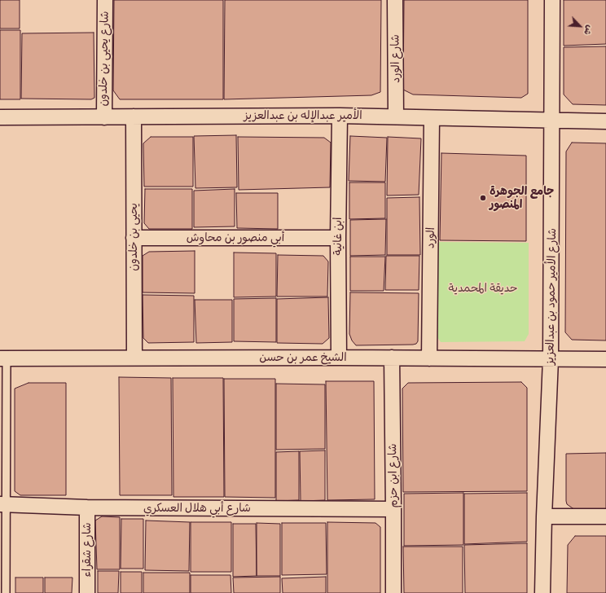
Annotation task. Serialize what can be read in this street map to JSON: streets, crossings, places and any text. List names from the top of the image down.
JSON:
{
  "streets": {
    "street": [
      "شارع يحيى بن خلدون",
      "شارع الورد",
      "الأمير عبدالإله بن عبدالعزيز",
      "ابن غانية",
      "يحيى بن خلدون",
      "أبي منصور بن محاوش",
      "الورد",
      "شارع الأمير حمود بن عبدالعزيز",
      "الشيخ عمر بن حسن",
      "شارع ابن حزم",
      "شارع أبي هلال العسكري",
      "شارع شقراء"
    ]
  },
  "crossings": [
    ["شارع يحيى بن خلدون", "الأمير عبدالإله بن عبدالعزيز"],
    ["شارع الورد", "الأمير عبدالإله بن عبدالعزيز"],
    ["الأمير عبدالإله بن عبدالعزيز", "ابن غانية"],
    ["الأمير عبدالإله بن عبدالعزيز", "يحيى بن خلدون"],
    ["الأمير عبدالإله بن عبدالعزيز", "الورد"],
    ["الأمير عبدالإله بن عبدالعزيز", "شارع الأمير حمود بن عبدالعزيز"],
    ["ابن غانية", "أبي منصور بن محاوش"],
    ["ابن غانية", "الشيخ عمر بن حسن"],
    ["يحيى بن خلدون", "أبي منصور بن محاوش"],
    ["يحيى بن خلدون", "الشيخ عمر بن حسن"],
    ["الورد", "الشيخ عمر بن حسن"],
    ["شارع الأمير حمود بن عبدالعزيز", "الشيخ عمر بن حسن"],
    ["الشيخ عمر بن حسن", "شارع ابن حزم"],
    ["شارع ابن حزم", "شارع أبي هلال العسكري"],
    ["شارع أبي هلال العسكري", "شارع شقراء"]
  ],
  "parks": ["حديقة المحمدية"],
  "places": ["جامع الجوهرة المنصور"],
  "north": "bottom right"
}
